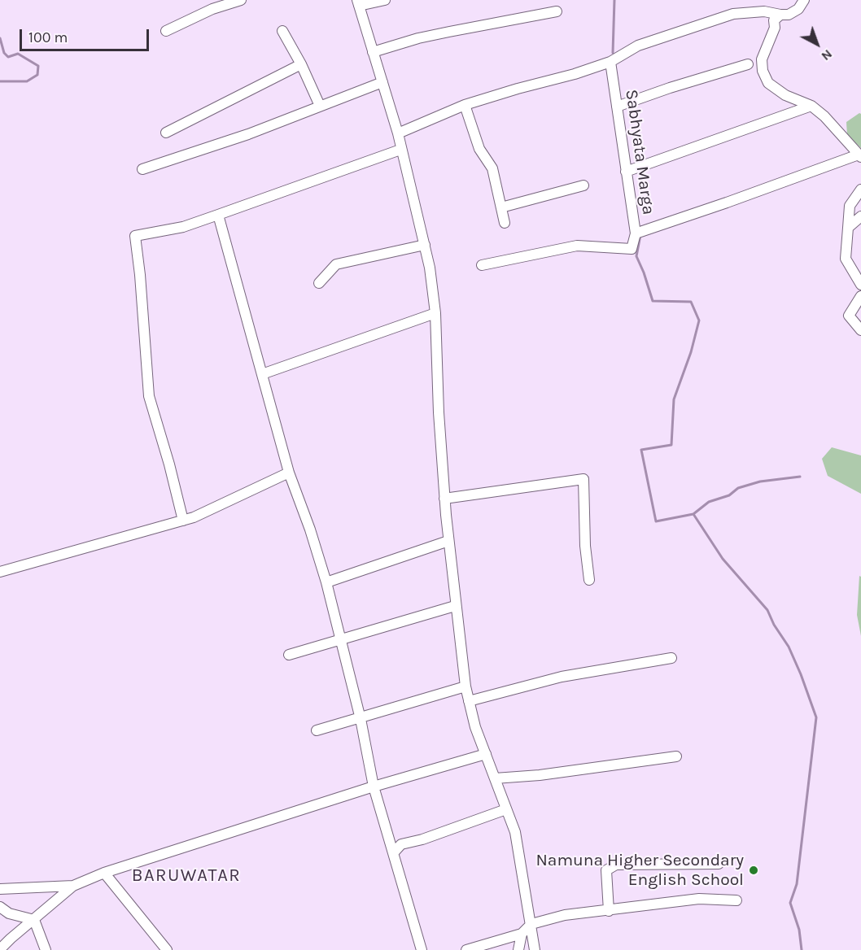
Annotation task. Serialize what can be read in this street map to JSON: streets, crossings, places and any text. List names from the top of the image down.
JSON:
{
  "streets": {
    "street": ["Sabhyata Marga"]
  },
  "districts": ["BARUWATAR"],
  "places": ["Namuna Higher Secondary English School"],
  "scale_bar": "100 m",
  "north": "bottom right"
}
